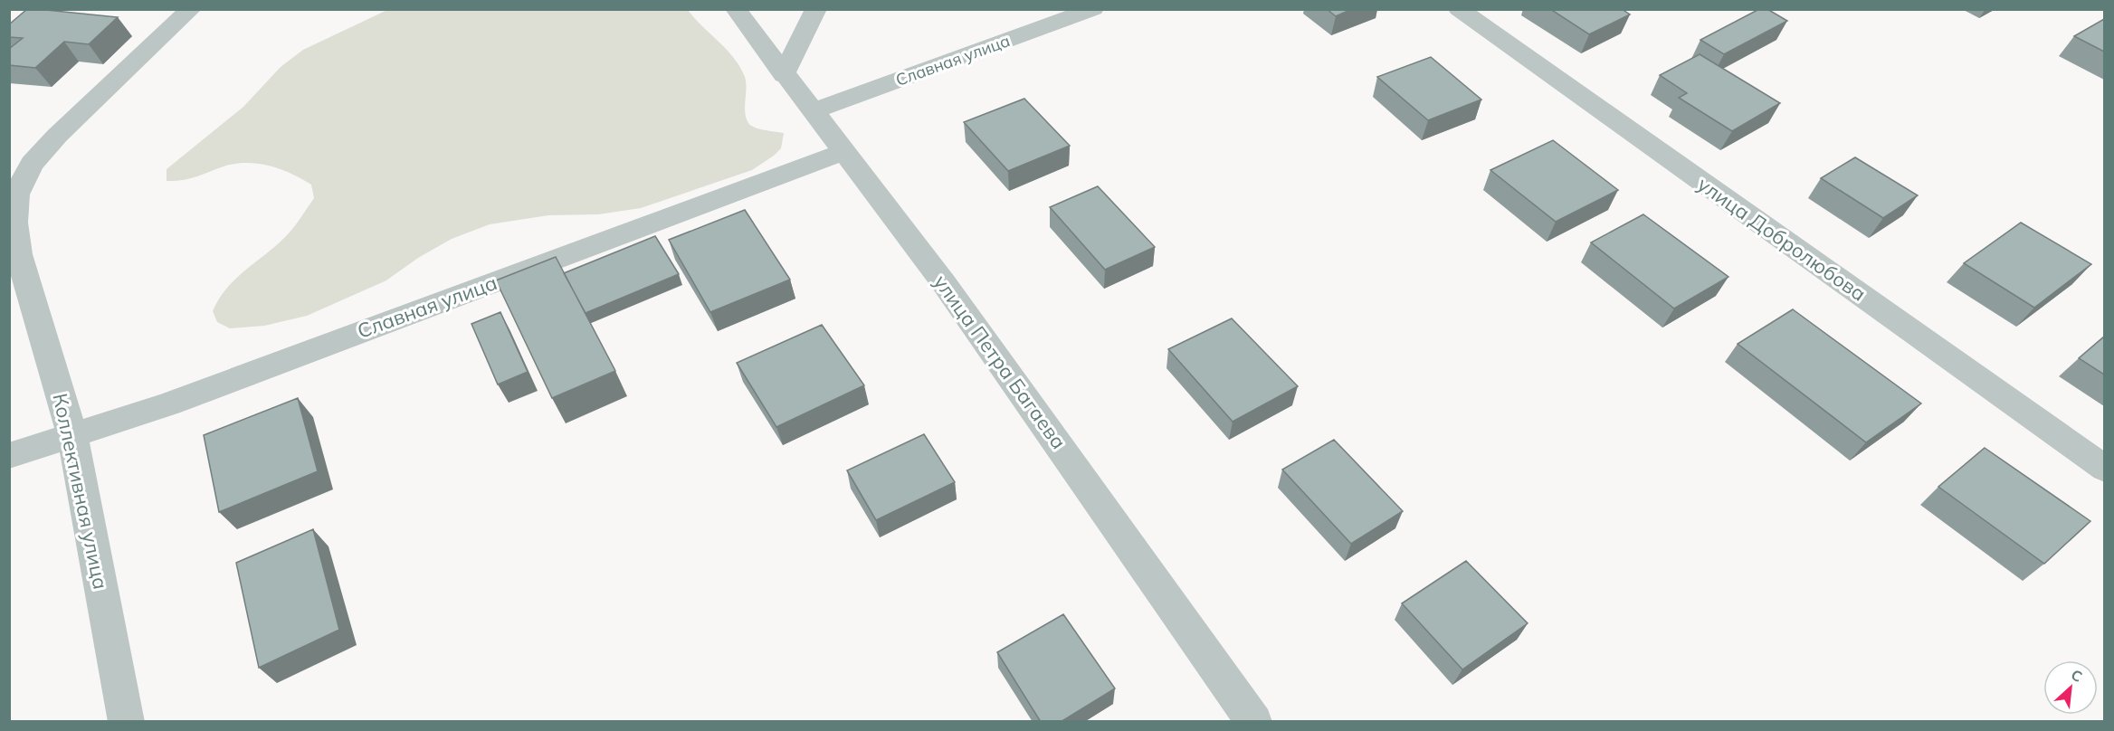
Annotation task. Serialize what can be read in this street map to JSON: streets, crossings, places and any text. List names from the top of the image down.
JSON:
{
  "streets": {
    "street": [
      "Славная улица",
      "улица Добролюбова",
      "улица Петра Багаева",
      "Коллективная улица"
    ]
  },
  "crossings": [
    ["Славная улица", "улица Петра Багаева"],
    ["Славная улица", "Коллективная улица"]
  ],
  "north": "top right"
}
